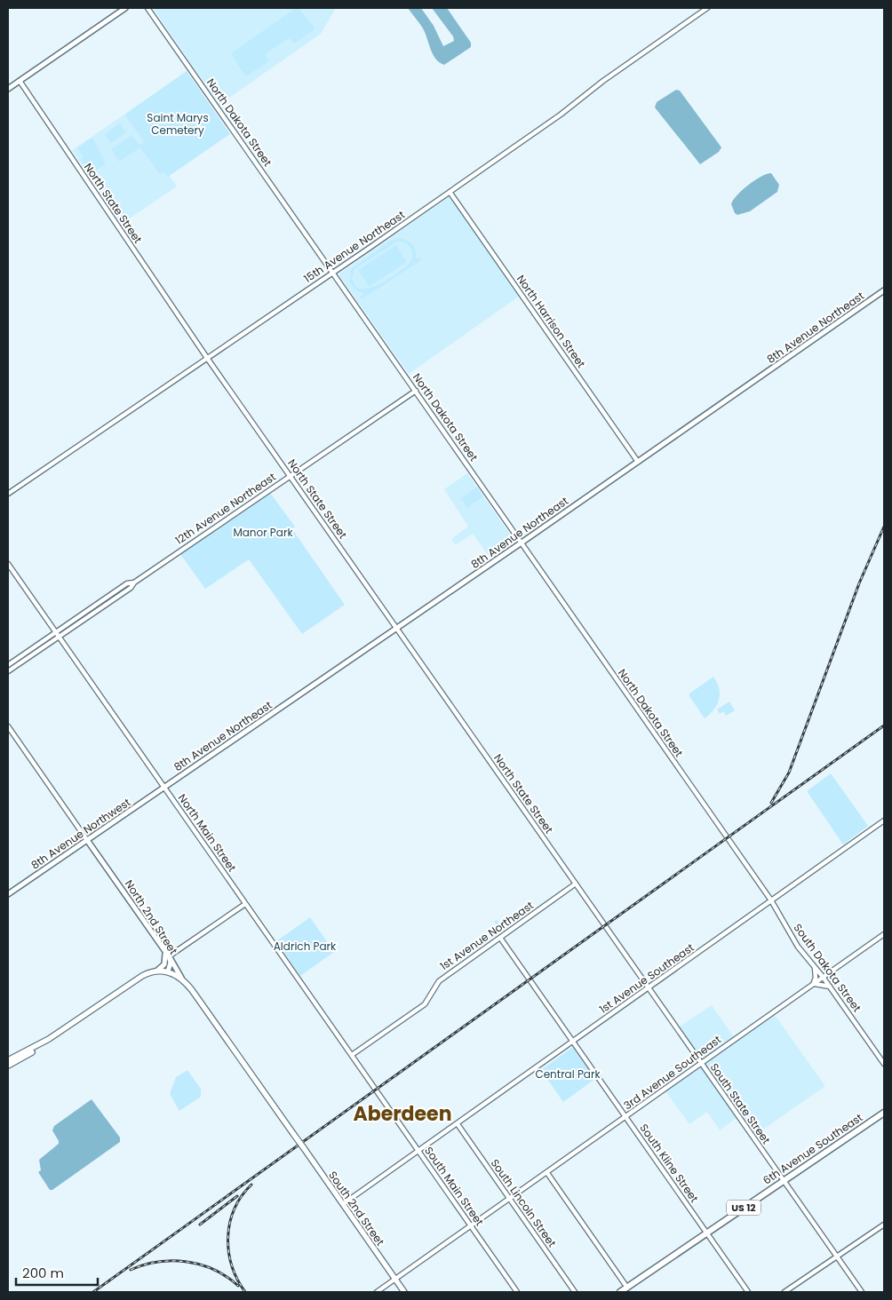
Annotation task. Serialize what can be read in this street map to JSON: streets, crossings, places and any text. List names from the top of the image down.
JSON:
{
  "streets": {
    "highway": ["6th Avenue Southeast", "US 12"],
    "main road": [
      "8th Avenue Northeast",
      "8th Avenue Northwest",
      "North 2nd Street",
      "South 2nd Street"
    ],
    "street": [
      "North Dakota Street",
      "North State Street",
      "15th Avenue Northeast",
      "North Harrison Street",
      "12th Avenue Northeast",
      "North Main Street",
      "1st Avenue Northeast",
      "South Dakota Street",
      "1st Avenue Southeast",
      "3rd Avenue Southeast",
      "South State Street",
      "South Kline Street",
      "South Main Street",
      "South Lincoln Street"
    ]
  },
  "crossings": [
    ["North Dakota Street", "15th Avenue Northeast"],
    ["North Dakota Street", "8th Avenue Northeast"],
    ["North Dakota Street", "12th Avenue Northeast"],
    ["North Dakota Street", "South Dakota Street"],
    ["North State Street", "15th Avenue Northeast"],
    ["North State Street", "8th Avenue Northeast"],
    ["North State Street", "12th Avenue Northeast"],
    ["North State Street", "1st Avenue Northeast"],
    ["North State Street", "South State Street"],
    ["15th Avenue Northeast", "North Harrison Street"],
    ["North Harrison Street", "8th Avenue Northeast"],
    ["8th Avenue Northeast", "North Main Street"],
    ["8th Avenue Northeast", "8th Avenue Northwest"],
    ["12th Avenue Northeast", "North Main Street"],
    ["North Main Street", "8th Avenue Northwest"],
    ["North Main Street", "1st Avenue Northeast"],
    ["North Main Street", "South Main Street"],
    ["8th Avenue Northwest", "North 2nd Street"],
    ["North 2nd Street", "South 2nd Street"],
    ["1st Avenue Northeast", "South Kline Street"],
    ["South Dakota Street", "1st Avenue Southeast"],
    ["South Dakota Street", "3rd Avenue Southeast"],
    ["1st Avenue Southeast", "South State Street"],
    ["1st Avenue Southeast", "South Kline Street"],
    ["1st Avenue Southeast", "South Main Street"],
    ["1st Avenue Southeast", "South Lincoln Street"],
    ["1st Avenue Southeast", "South 2nd Street"],
    ["3rd Avenue Southeast", "South State Street"],
    ["3rd Avenue Southeast", "South Kline Street"],
    ["3rd Avenue Southeast", "South Main Street"],
    ["3rd Avenue Southeast", "South Lincoln Street"],
    ["3rd Avenue Southeast", "South 2nd Street"],
    ["South State Street", "6th Avenue Southeast"],
    ["6th Avenue Southeast", "South Kline Street"]
  ],
  "districts": ["Aberdeen"],
  "parks": [
    "Saint Marys Cemetery",
    "Manor Park",
    "Aldrich Park",
    "Central Park"
  ],
  "scale_bar": "200 m"
}
